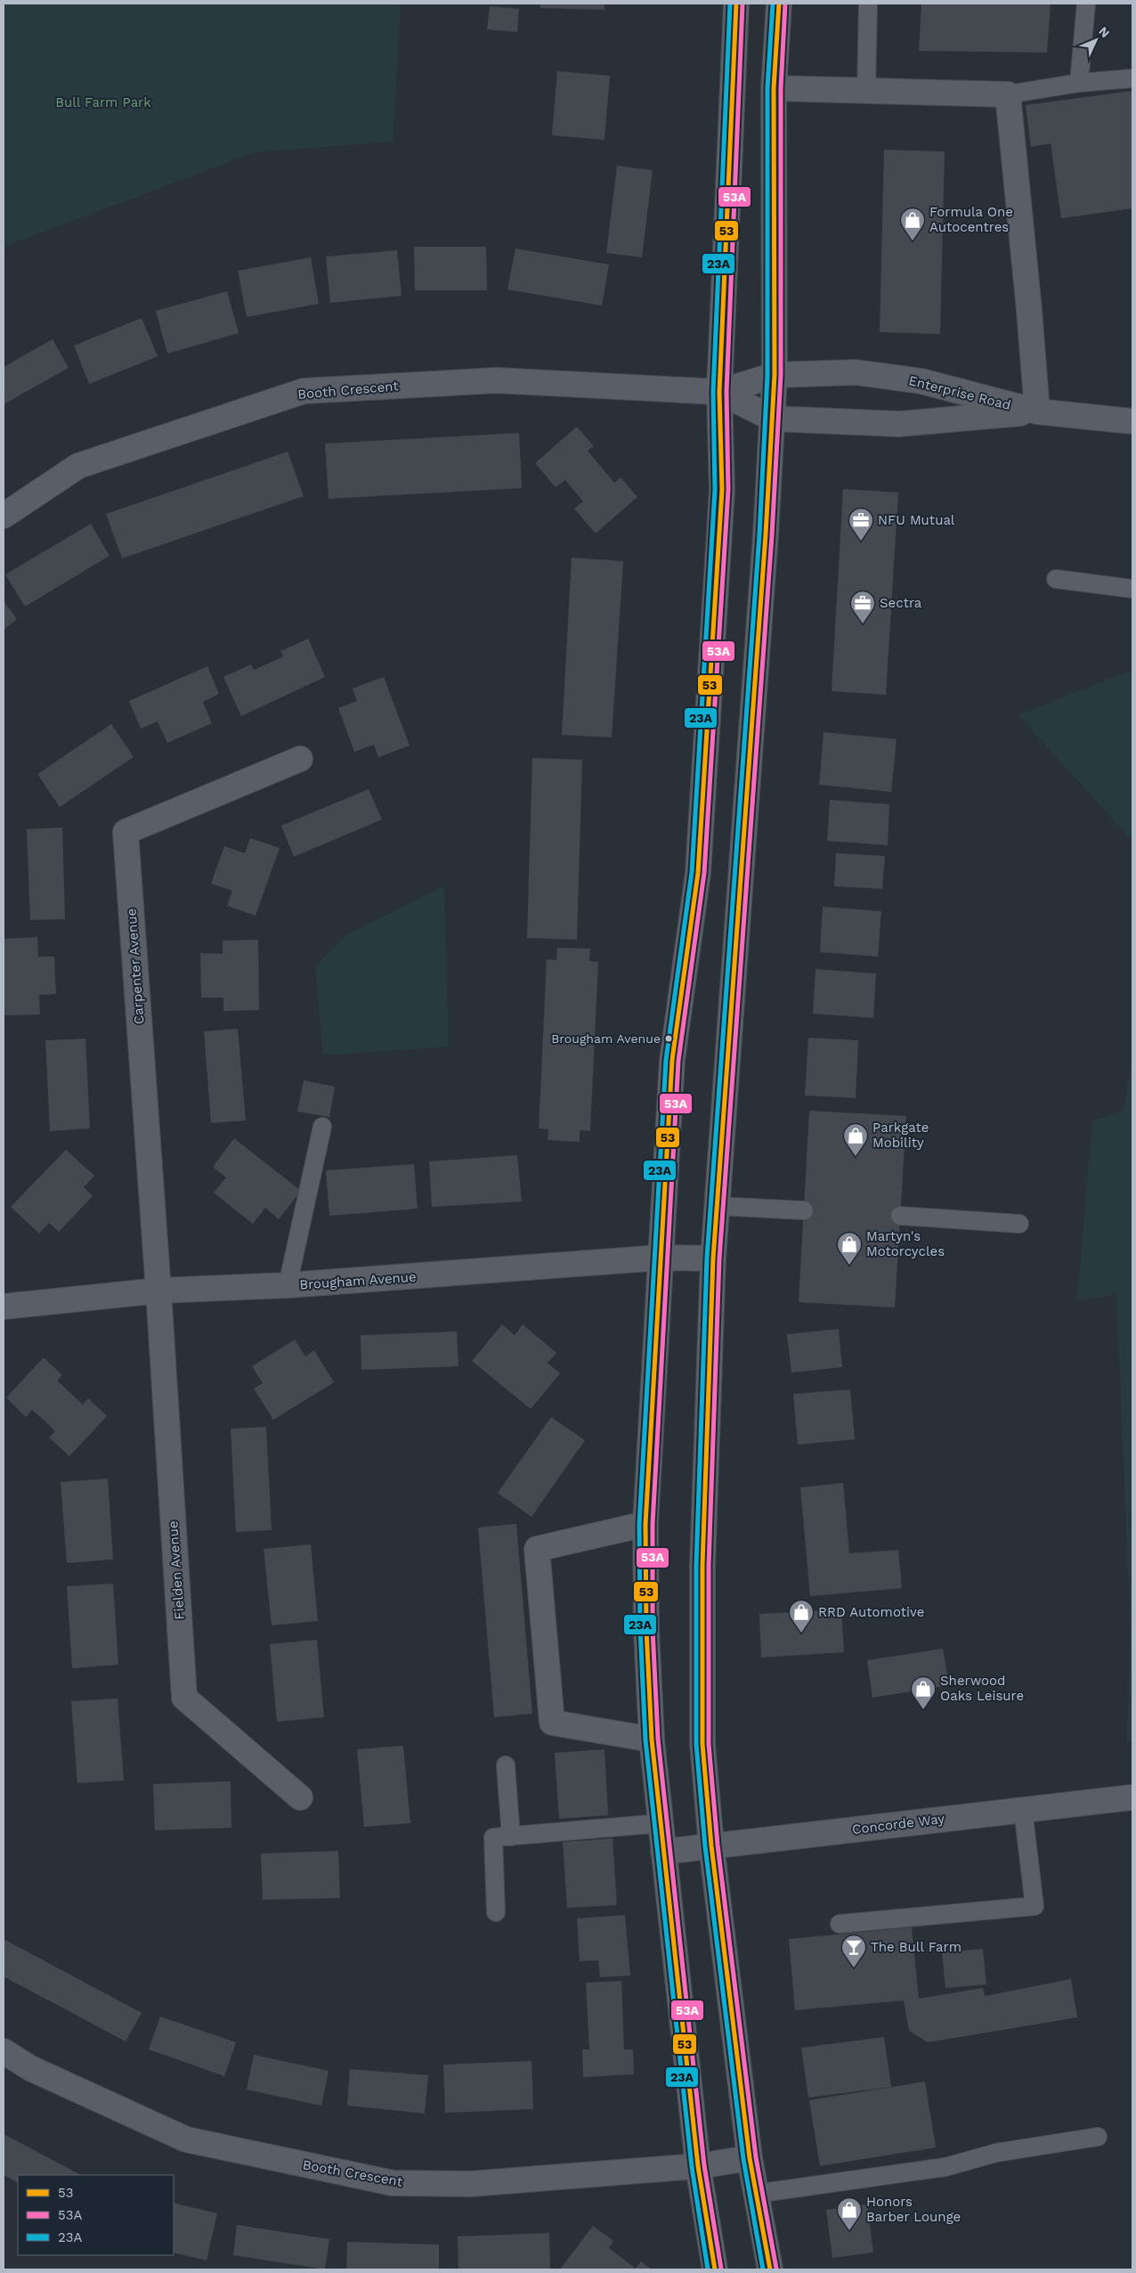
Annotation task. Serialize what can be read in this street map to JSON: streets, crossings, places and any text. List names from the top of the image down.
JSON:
{
  "streets": {
    "street": [
      "Booth Crescent",
      "Enterprise Road",
      "Carpenter Avenue",
      "Brougham Avenue",
      "Fielden Avenue",
      "Concorde Way"
    ]
  },
  "crossings": [
    ["Booth Crescent", "Enterprise Road"],
    ["Carpenter Avenue", "Brougham Avenue"],
    ["Carpenter Avenue", "Fielden Avenue"],
    ["Brougham Avenue", "Fielden Avenue"]
  ],
  "parks": ["Bull Farm Park"],
  "places": {
    "shop": [
      "Formula One Autocentres",
      "Parkgate Mobility",
      "Martyn's Motorcycles",
      "RRD Automotive",
      "Sherwood Oaks Leisure",
      "Honors Barber Lounge"
    ],
    "office": ["NFU Mutual", "Sectra"],
    "other": ["Brougham Avenue"],
    "bar": ["The Bull Farm"]
  },
  "lines": ["transit line 53", "transit line 53A", "transit line 23A"],
  "legend": ["53", "53A", "23A"],
  "north": "top right"
}
